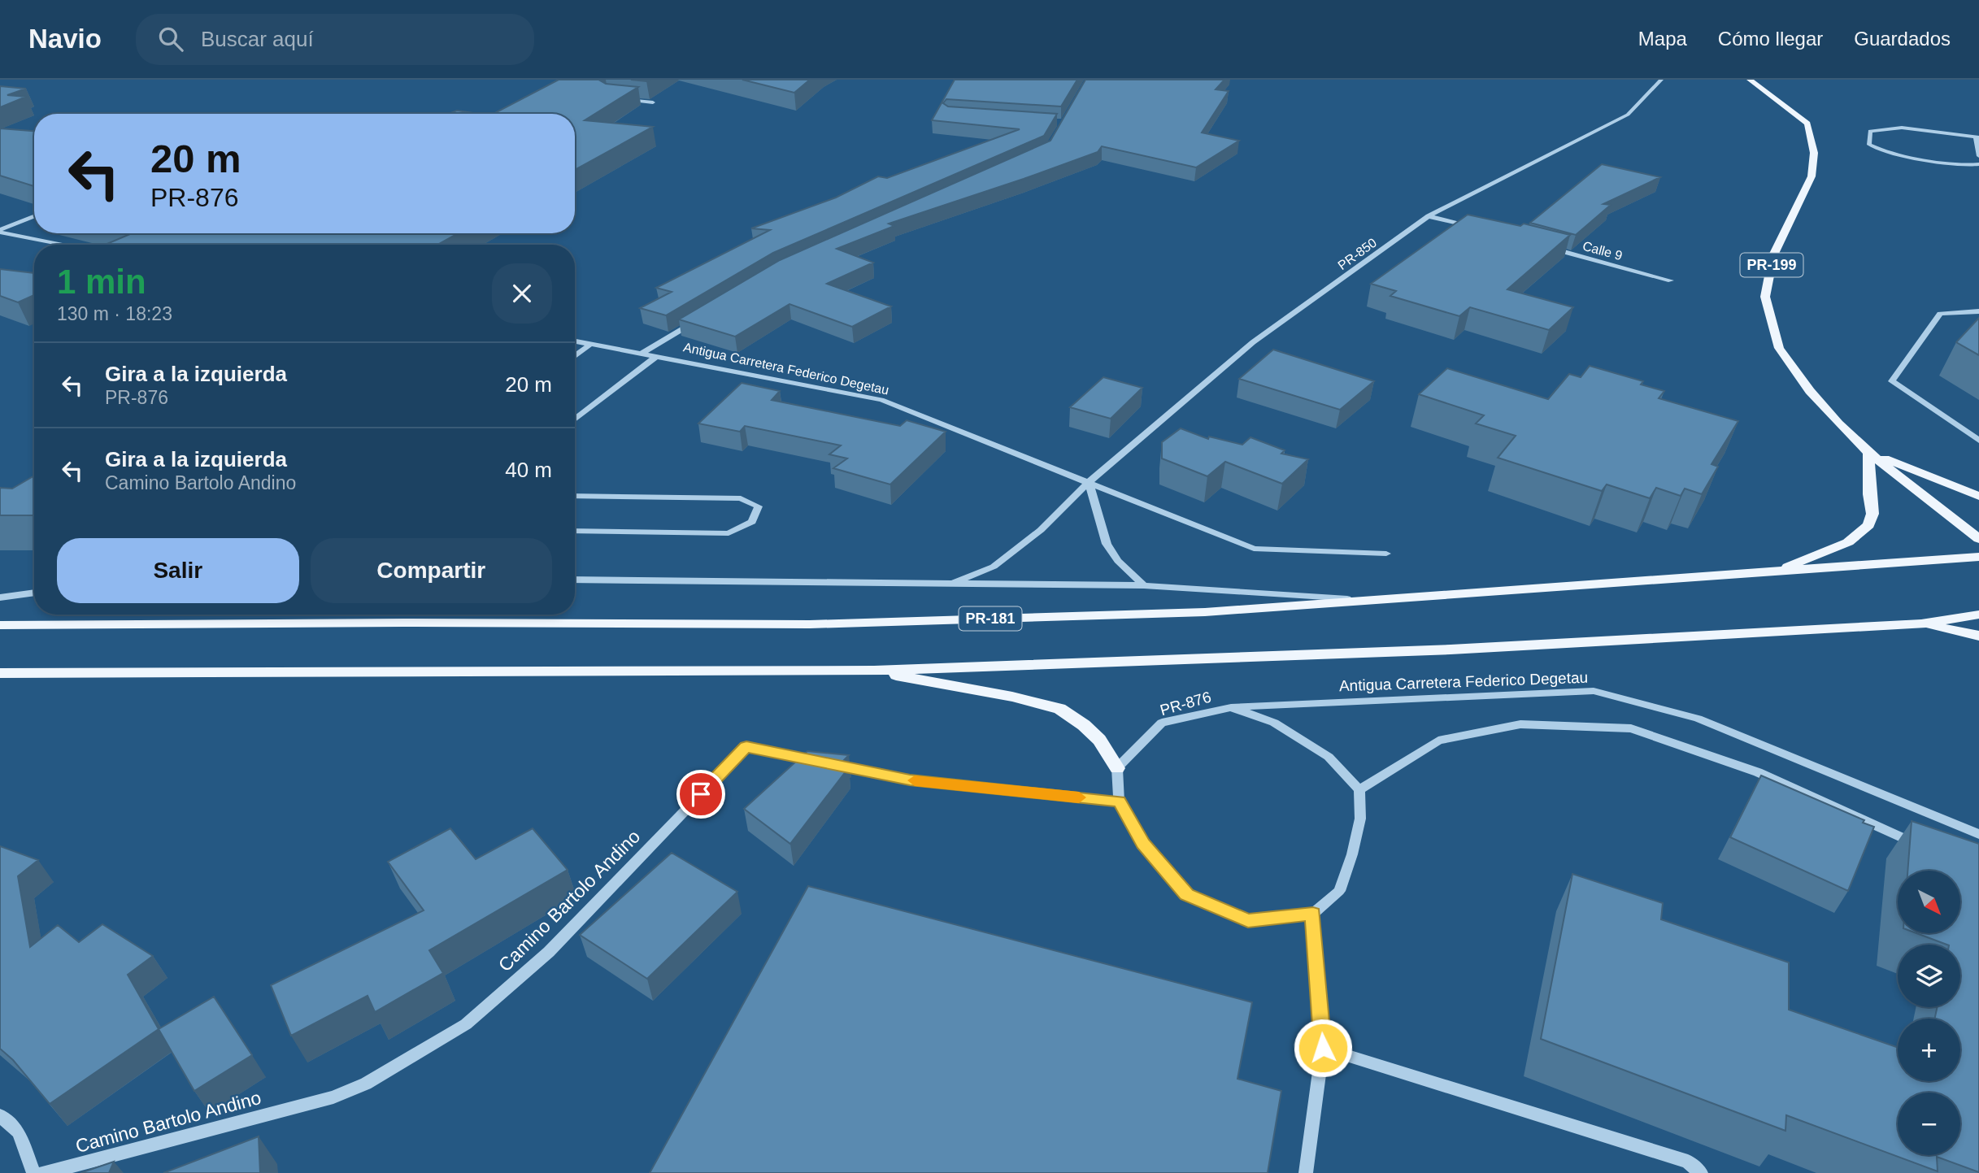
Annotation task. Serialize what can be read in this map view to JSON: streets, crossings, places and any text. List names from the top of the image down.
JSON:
{
  "streets": {
    "main road": ["PR-199", "PR-181"],
    "street": [
      "Calle 9",
      "PR-850",
      "Antigua Carretera Federico Degetau",
      "PR-876",
      "Camino Bartolo Andino"
    ]
  },
  "crossings": [
    ["PR-850", "Antigua Carretera Federico Degetau"],
    ["Antigua Carretera Federico Degetau", "PR-876"]
  ],
  "north": "bottom right",
  "page": {
    "header": "Navio",
    "search": "Buscar aquí",
    "nav": ["Mapa", "Cómo llegar", "Guardados"],
    "turn": ["20 m", "PR-876"],
    "heading": ["1 min", "130 m · 18:23"],
    "list": [
      {
        "name": "Gira a la izquierda",
        "note": "PR-876",
        "value": "20 m"
      },
      {
        "name": "Gira a la izquierda",
        "note": "Camino Bartolo Andino",
        "value": "40 m"
      }
    ],
    "buttons": ["Salir", "Compartir"],
    "map_buttons": ["+", "−"]
  }
}
